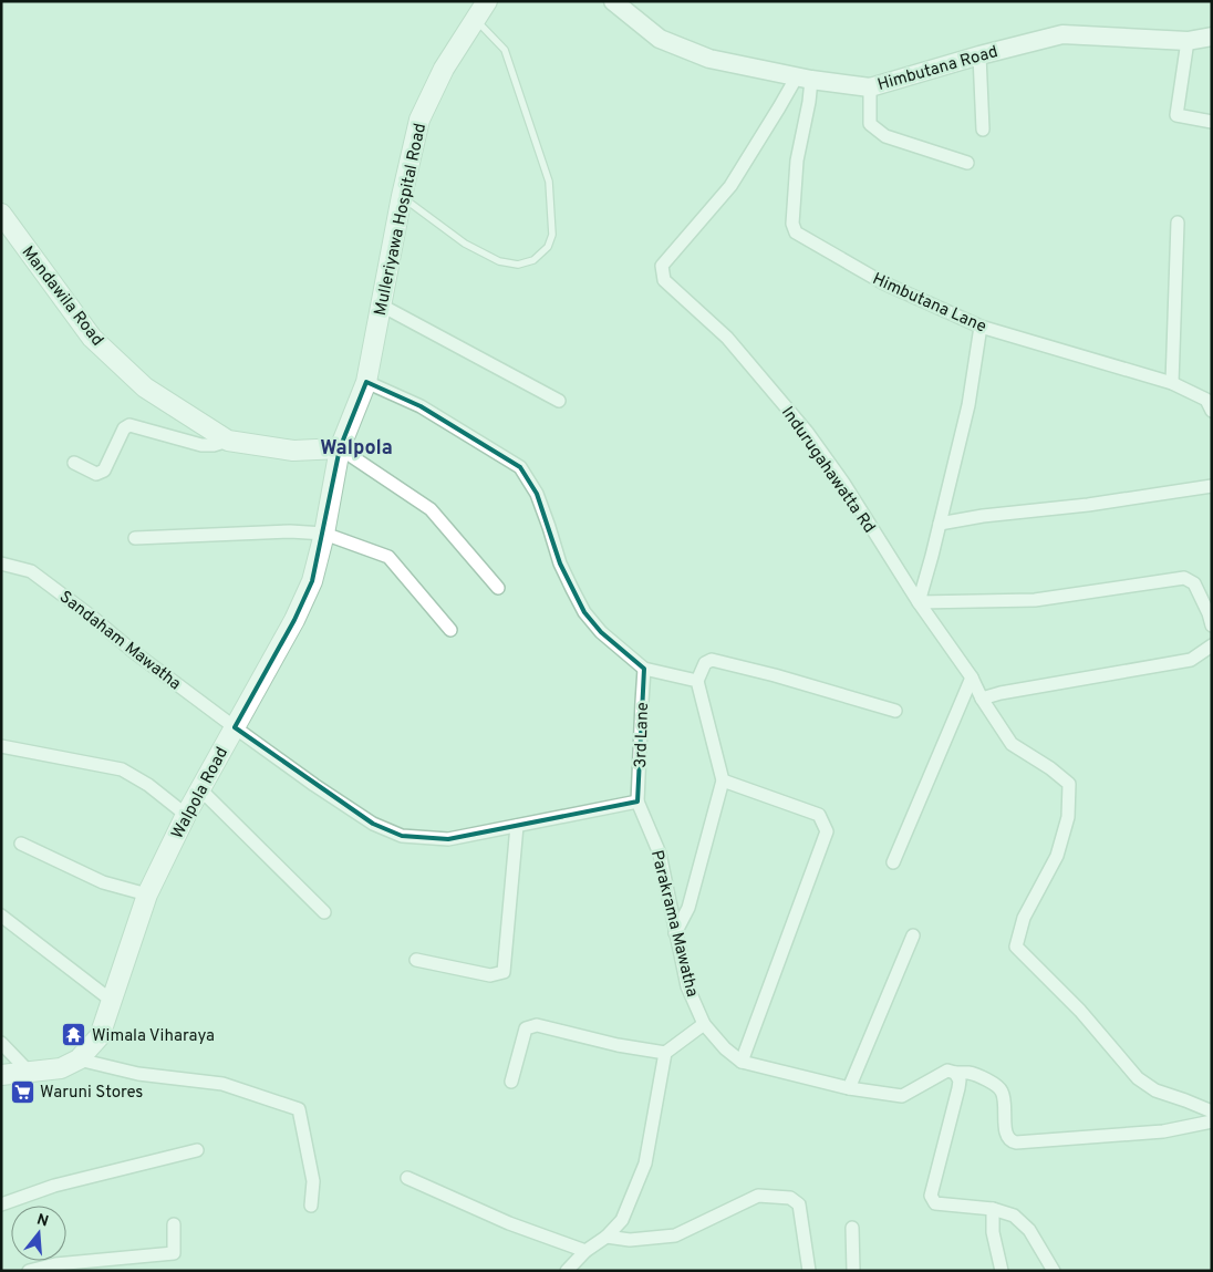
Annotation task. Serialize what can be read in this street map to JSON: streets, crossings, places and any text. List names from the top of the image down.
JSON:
{
  "streets": {
    "main road": ["Mulleriyawa Hospital Road", "Mandawila Road", "Walpola Road"],
    "street": [
      "Himbutana Road",
      "Himbutana Lane",
      "Indurugahawatta Rd",
      "Sandaham Mawatha",
      "3rd Lane",
      "Parakrama Mawatha"
    ]
  },
  "crossings": [
    ["Himbutana Road", "Himbutana Lane"],
    ["Himbutana Road", "Indurugahawatta Rd"],
    ["Mulleriyawa Hospital Road", "Mandawila Road"],
    ["Mulleriyawa Hospital Road", "Walpola Road"],
    ["Mandawila Road", "Walpola Road"],
    ["Himbutana Lane", "Indurugahawatta Rd"],
    ["Sandaham Mawatha", "Walpola Road"],
    ["3rd Lane", "Parakrama Mawatha"]
  ],
  "districts": ["Walpola"],
  "places": {
    "temple": ["Wimala Viharaya"],
    "supermarket": ["Waruni Stores"]
  },
  "north": "top"
}
